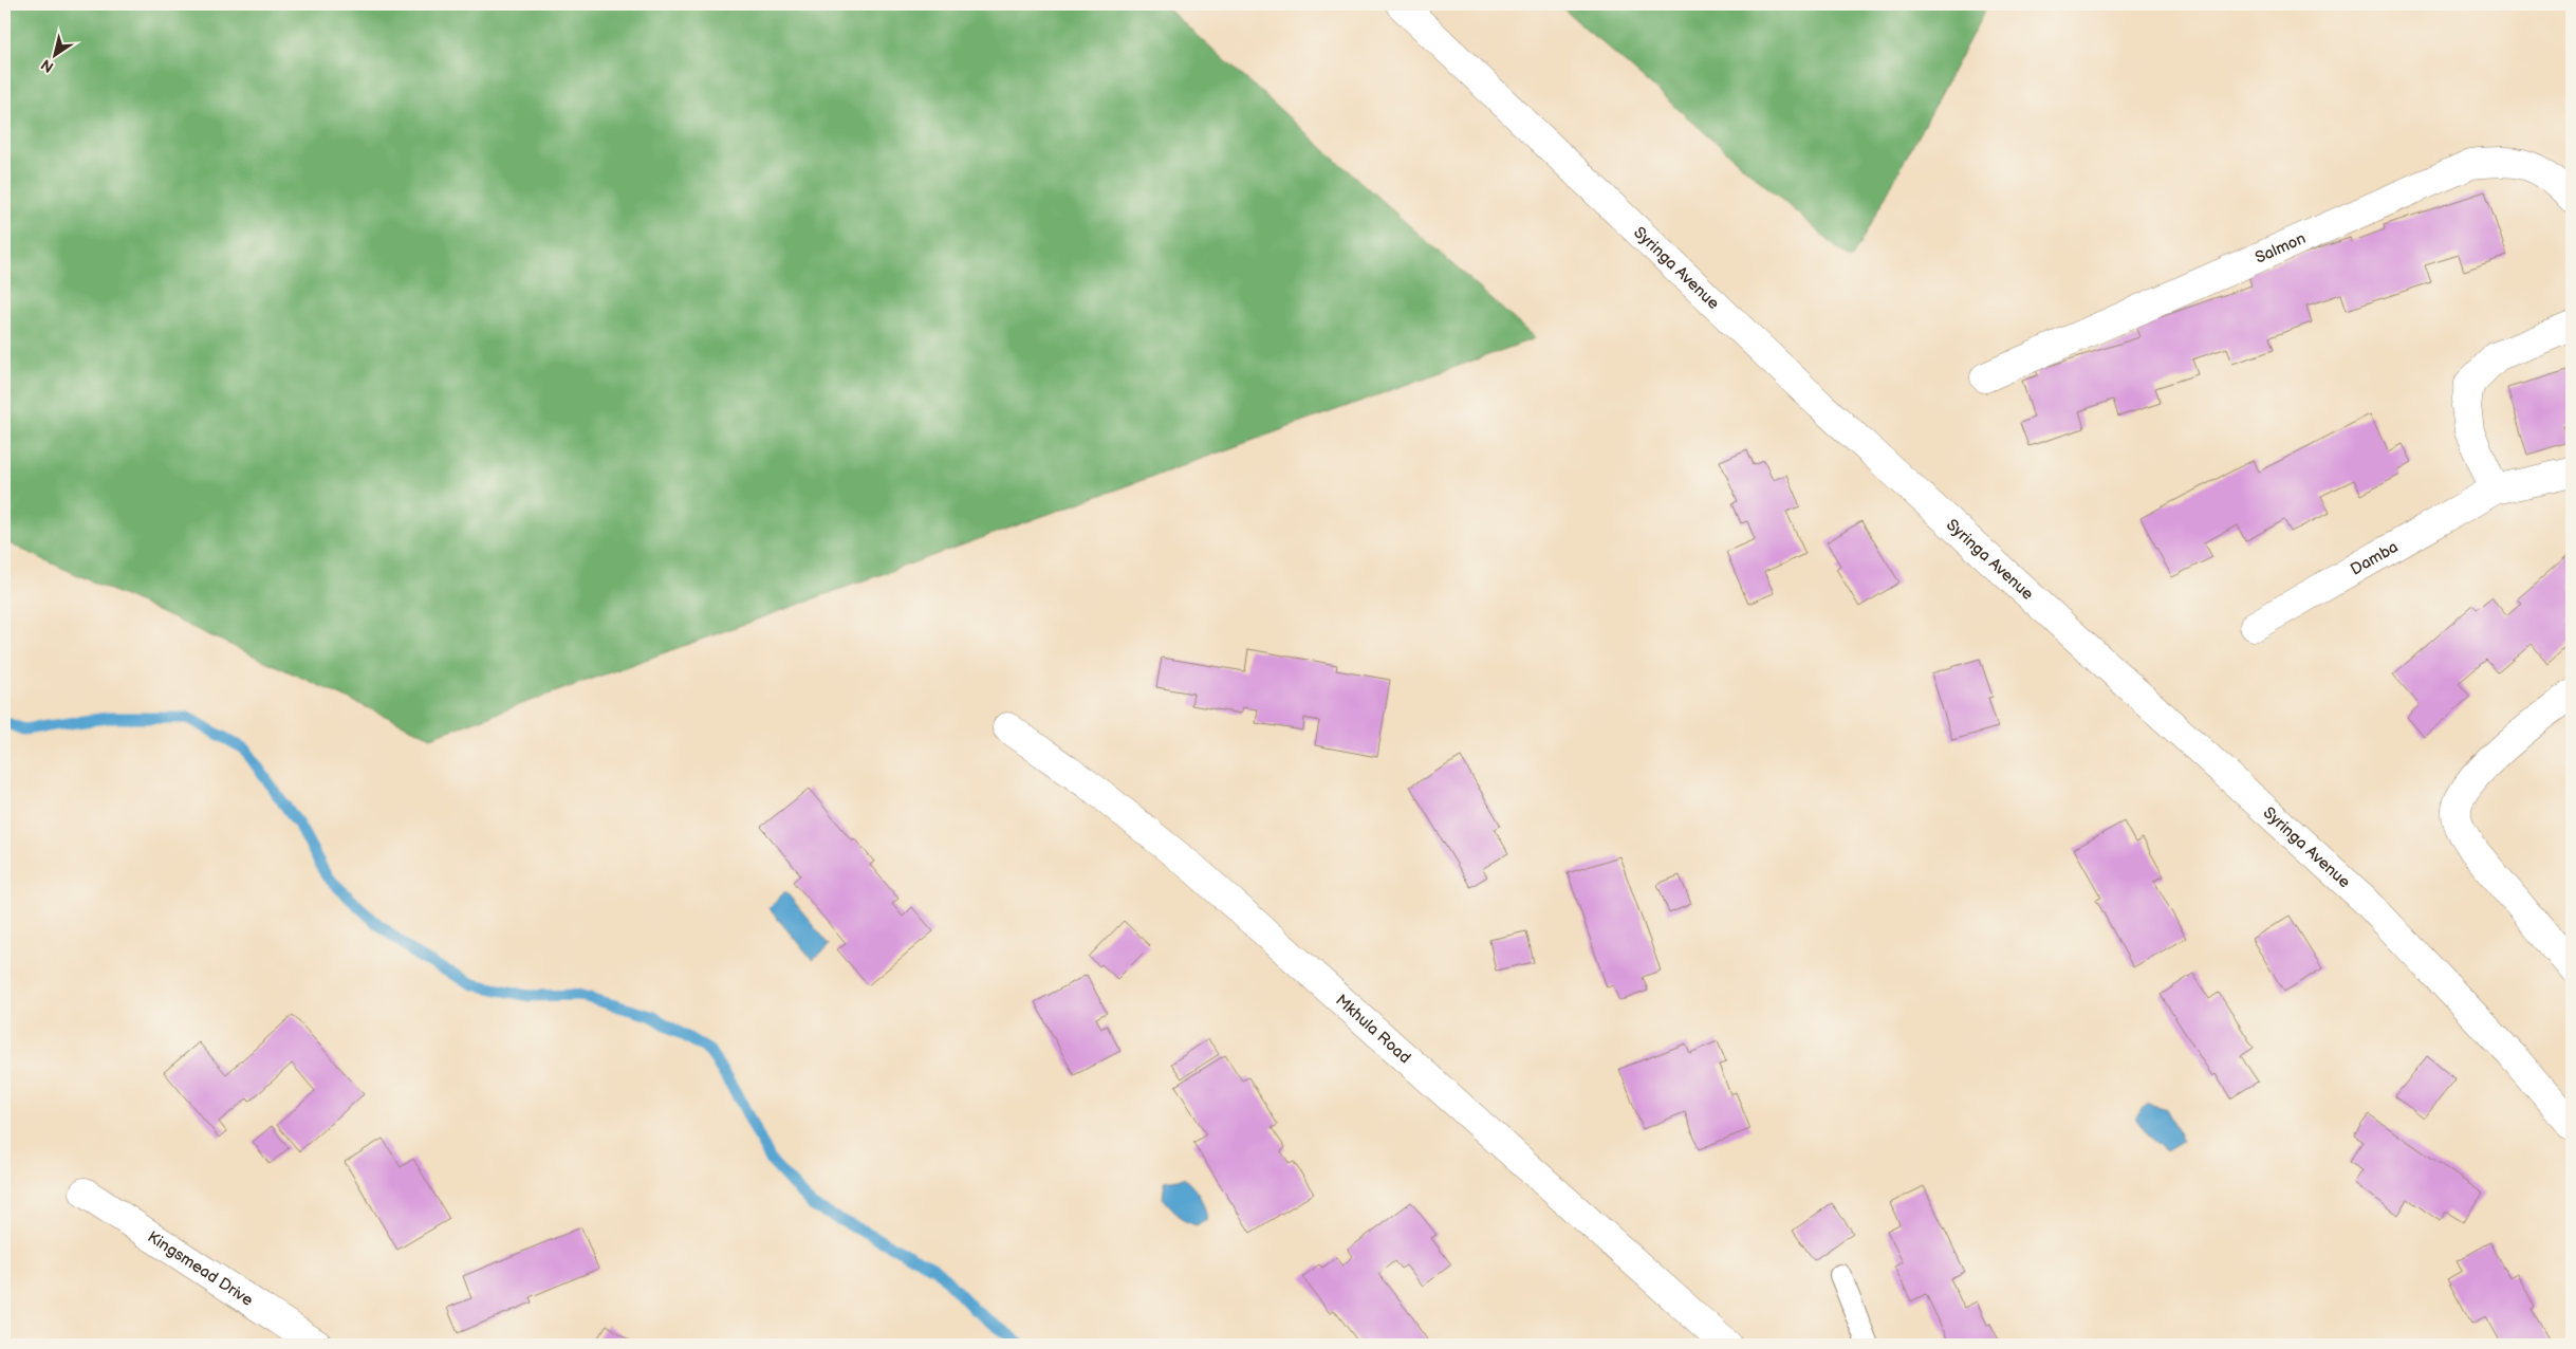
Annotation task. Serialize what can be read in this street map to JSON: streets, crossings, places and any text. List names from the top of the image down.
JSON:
{
  "streets": {
    "street": [
      "Salmon",
      "Syringa Avenue",
      "Damba",
      "Mkhula Road",
      "Kingsmead Drive"
    ]
  },
  "north": "bottom left"
}
